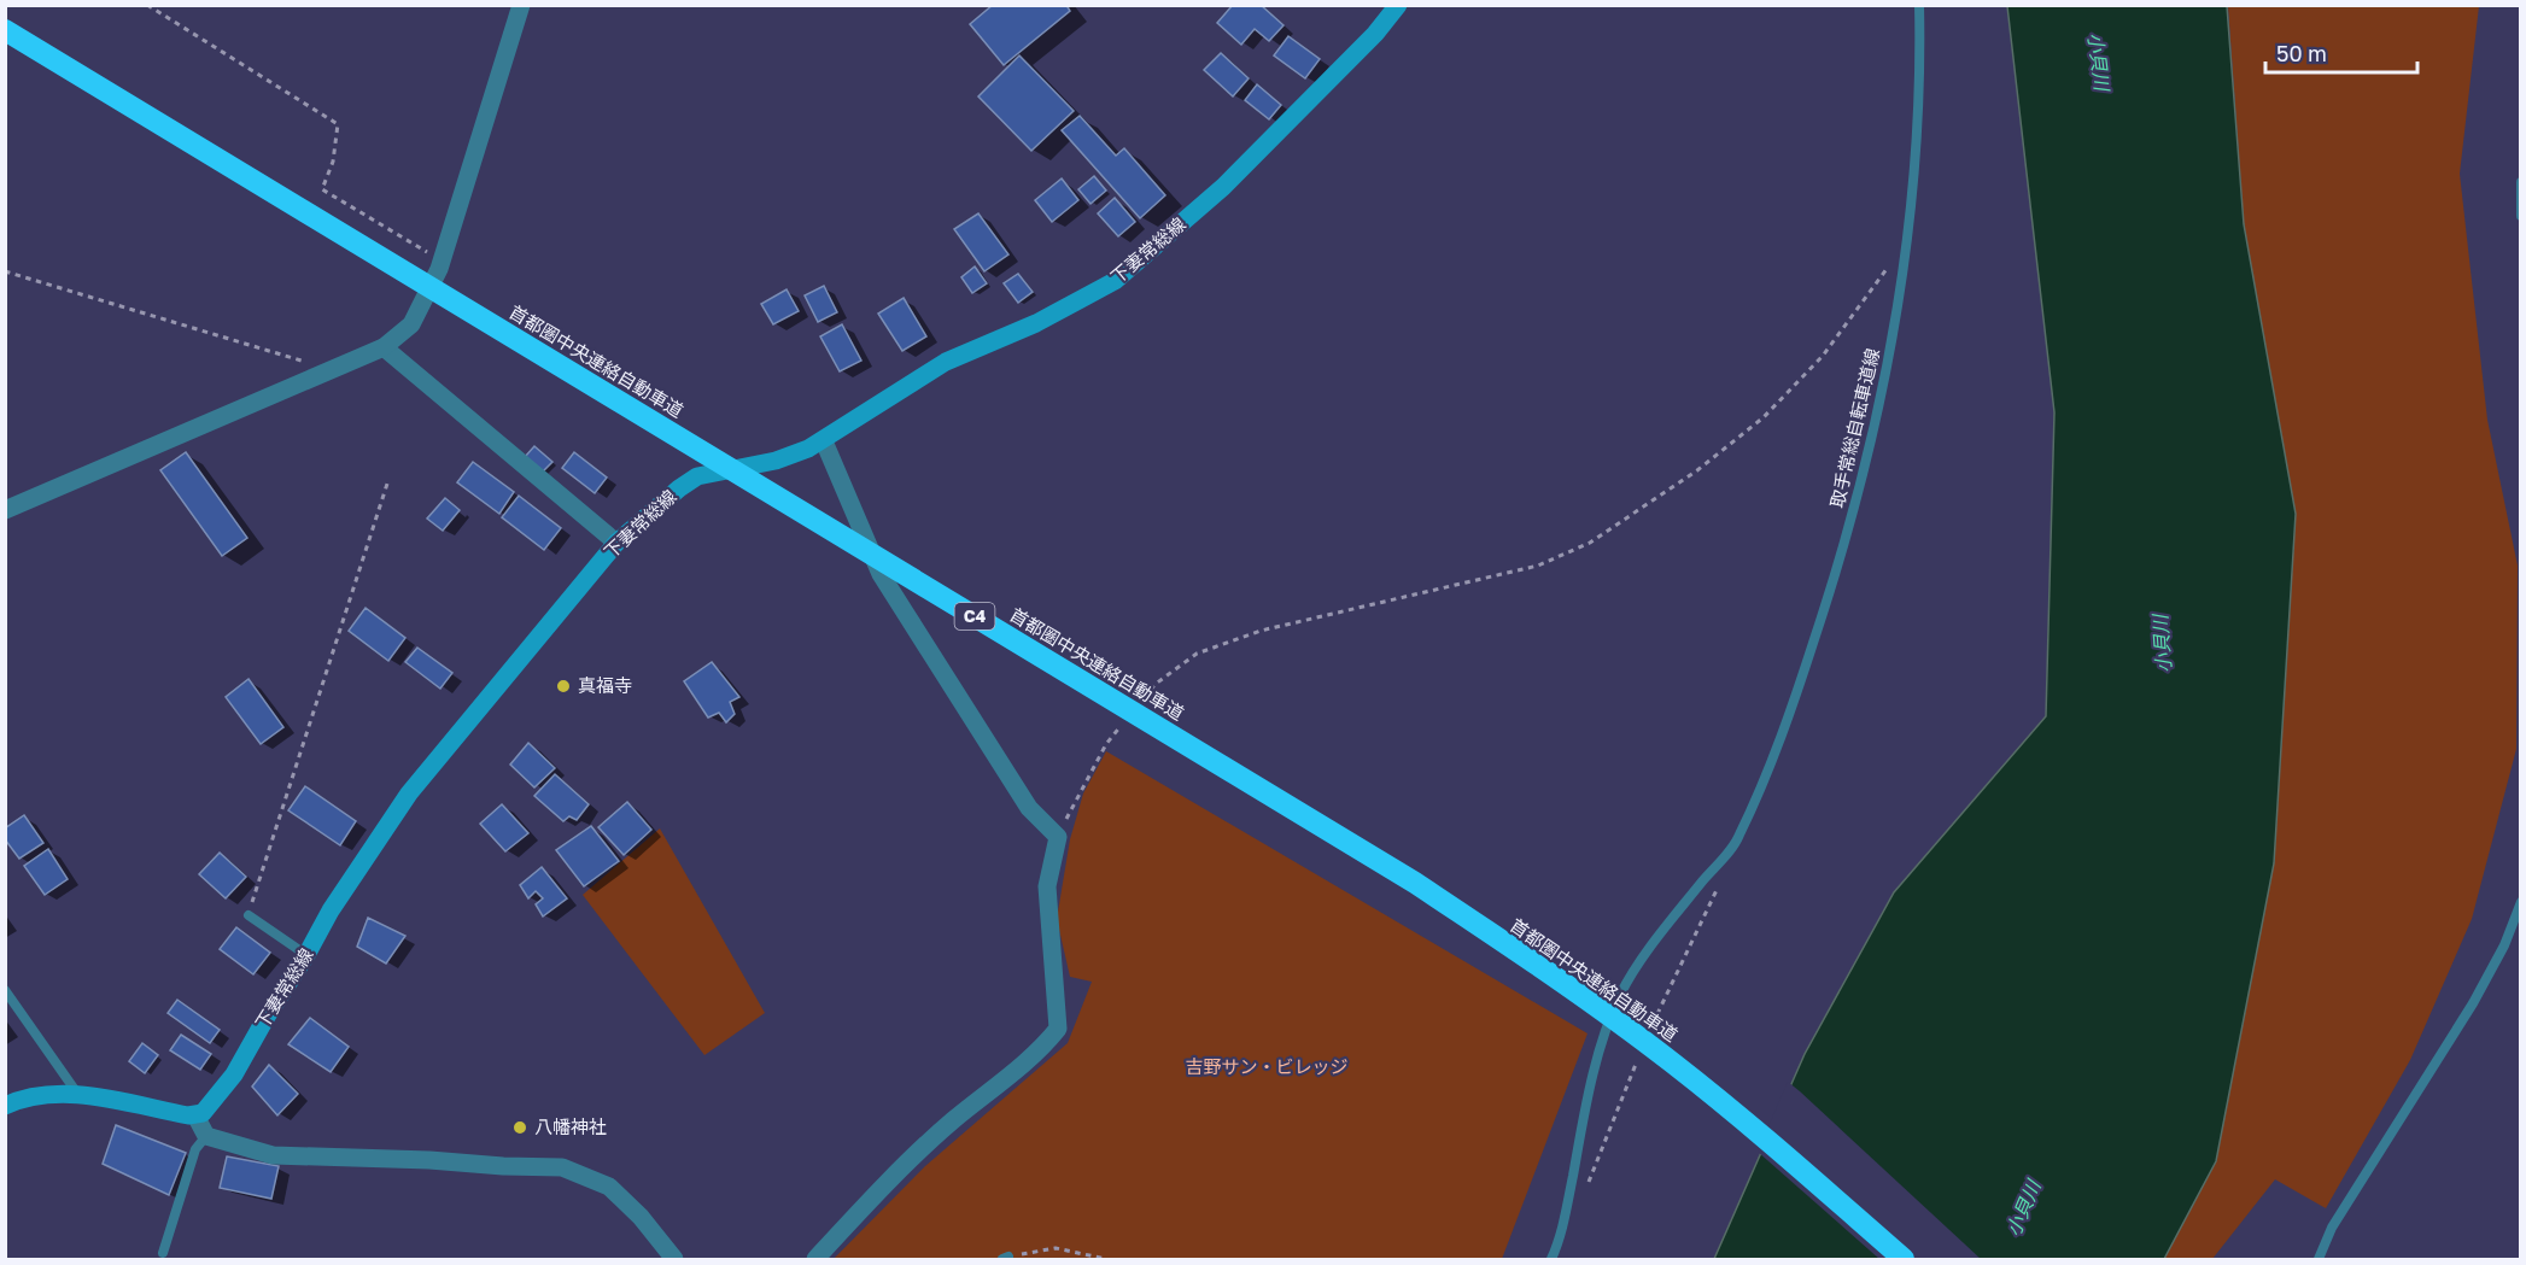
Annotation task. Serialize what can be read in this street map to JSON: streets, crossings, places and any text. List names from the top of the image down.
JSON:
{
  "streets": {
    "highway": ["首都圏中央連絡自動車道", "C4"],
    "main road": ["下妻常総線"],
    "lane": ["取手常総自転車道線"]
  },
  "water": ["小貝川"],
  "parks": ["吉野サン・ビレッジ"],
  "places": ["真福寺", "八幡神社"],
  "scale_bar": "50 m"
}
